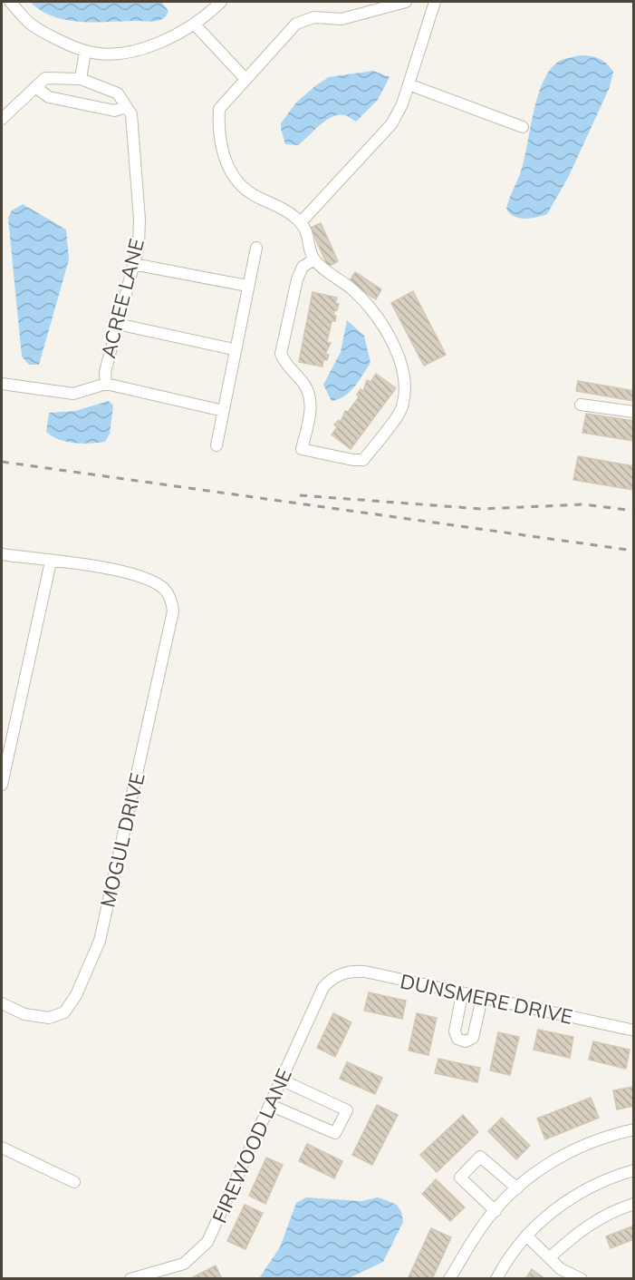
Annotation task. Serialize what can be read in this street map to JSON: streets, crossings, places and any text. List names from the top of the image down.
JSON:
{
  "streets": {
    "street": [
      "ACREE LANE",
      "MOGUL DRIVE",
      "DUNSMERE DRIVE",
      "FIREWOOD LANE"
    ]
  },
  "crossings": [
    ["DUNSMERE DRIVE", "FIREWOOD LANE"]
  ]
}
